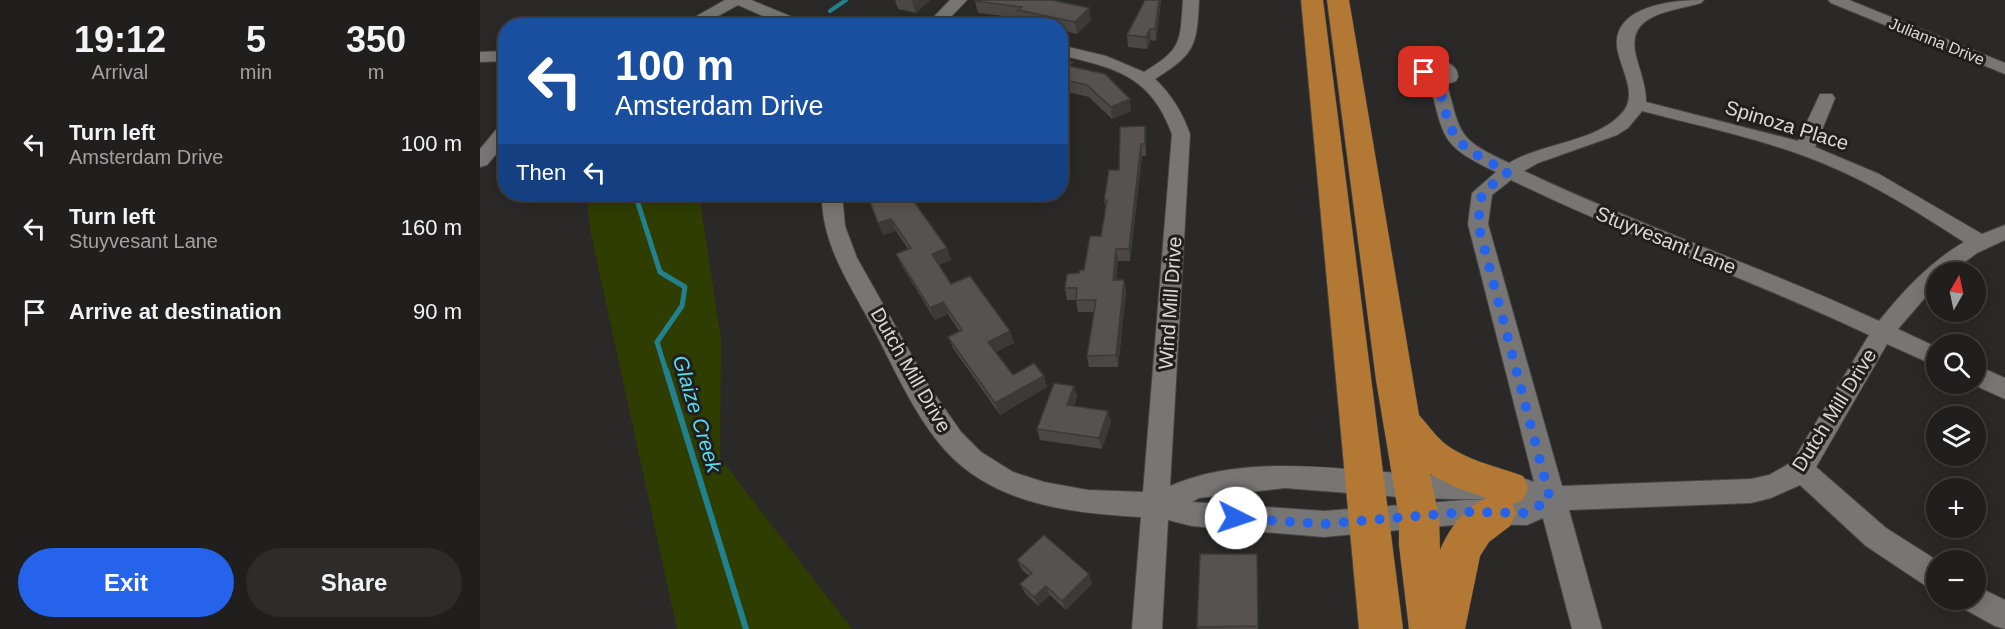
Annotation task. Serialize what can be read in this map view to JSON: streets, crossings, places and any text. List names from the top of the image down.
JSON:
{
  "streets": {
    "street": [
      "Julianna Drive",
      "Spinoza Place",
      "Stuyvesant Lane",
      "Wind Mill Drive",
      "Dutch Mill Drive"
    ]
  },
  "crossings": [
    ["Spinoza Place", "Dutch Mill Drive"],
    ["Stuyvesant Lane", "Dutch Mill Drive"],
    ["Wind Mill Drive", "Dutch Mill Drive"]
  ],
  "water": ["Glaize Creek"],
  "north": "top",
  "page": {
    "eta": [
      "19:12",
      "Arrival",
      "5",
      "min",
      "350",
      "m"
    ],
    "turn": ["100 m", "Amsterdam Drive"],
    "list": [
      {
        "name": "Turn left",
        "note": "Amsterdam Drive",
        "value": "100 m"
      },
      {
        "name": "Turn left",
        "note": "Stuyvesant Lane",
        "value": "160 m"
      },
      {
        "name": "Arrive at destination",
        "value": "90 m"
      }
    ],
    "then": "Then",
    "map_buttons": ["+", "−"],
    "buttons": ["Exit", "Share"]
  }
}
